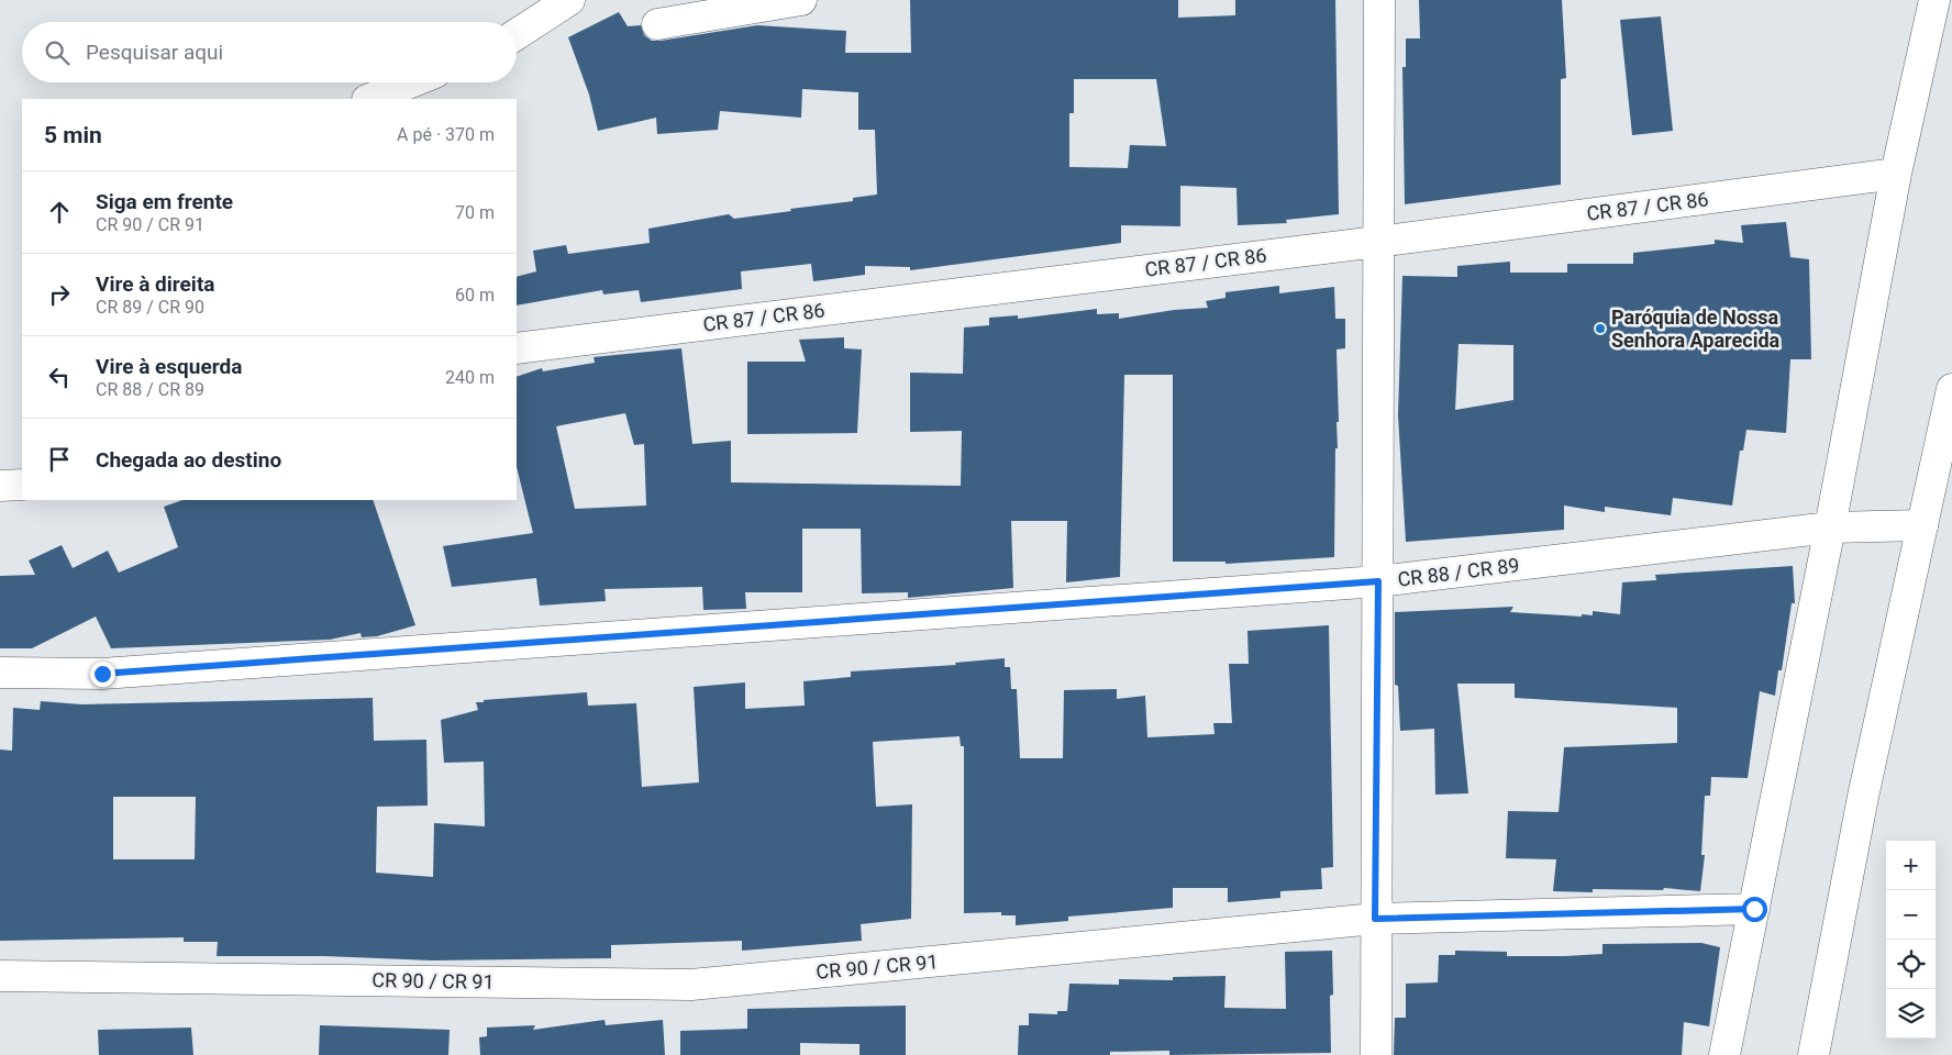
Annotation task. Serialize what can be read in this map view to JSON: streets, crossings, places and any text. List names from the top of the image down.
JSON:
{
  "streets": {
    "street": ["CR 87 / CR 86", "CR 88 / CR 89", "CR 90 / CR 91"]
  },
  "places": ["Paróquia de Nossa Senhora Aparecida"],
  "page": {
    "search": "Pesquisar aqui",
    "heading": ["5 min", "A pé · 370 m"],
    "list": [
      ["Siga em frente", "CR 90 / CR 91", "70 m"],
      ["Vire à direita", "CR 89 / CR 90", "60 m"],
      ["Vire à esquerda", "CR 88 / CR 89", "240 m"],
      "Chegada ao destino"
    ],
    "map_buttons": ["+", "−"]
  }
}
